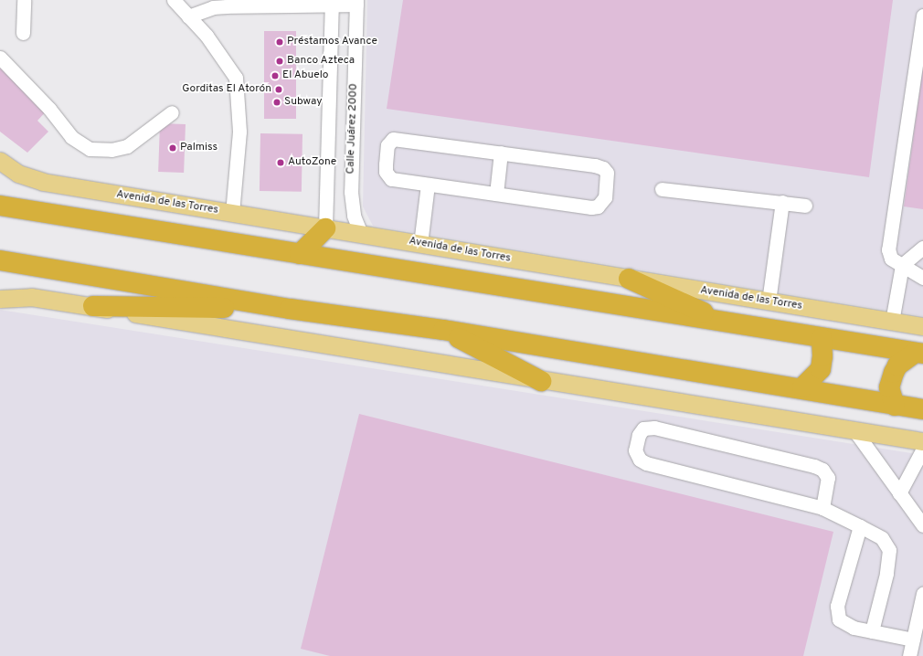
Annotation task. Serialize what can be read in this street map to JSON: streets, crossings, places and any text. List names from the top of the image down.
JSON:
{
  "streets": {
    "main road": ["Avenida de las Torres"],
    "street": ["Calle Juárez 2000"]
  },
  "crossings": [
    ["Calle Juárez 2000", "Avenida de las Torres"]
  ],
  "places": [
    "Préstamos Avance",
    "Banco Azteca",
    "El Abuelo",
    "Gorditas El Atorón",
    "Subway",
    "Palmiss",
    "AutoZone"
  ]
}
